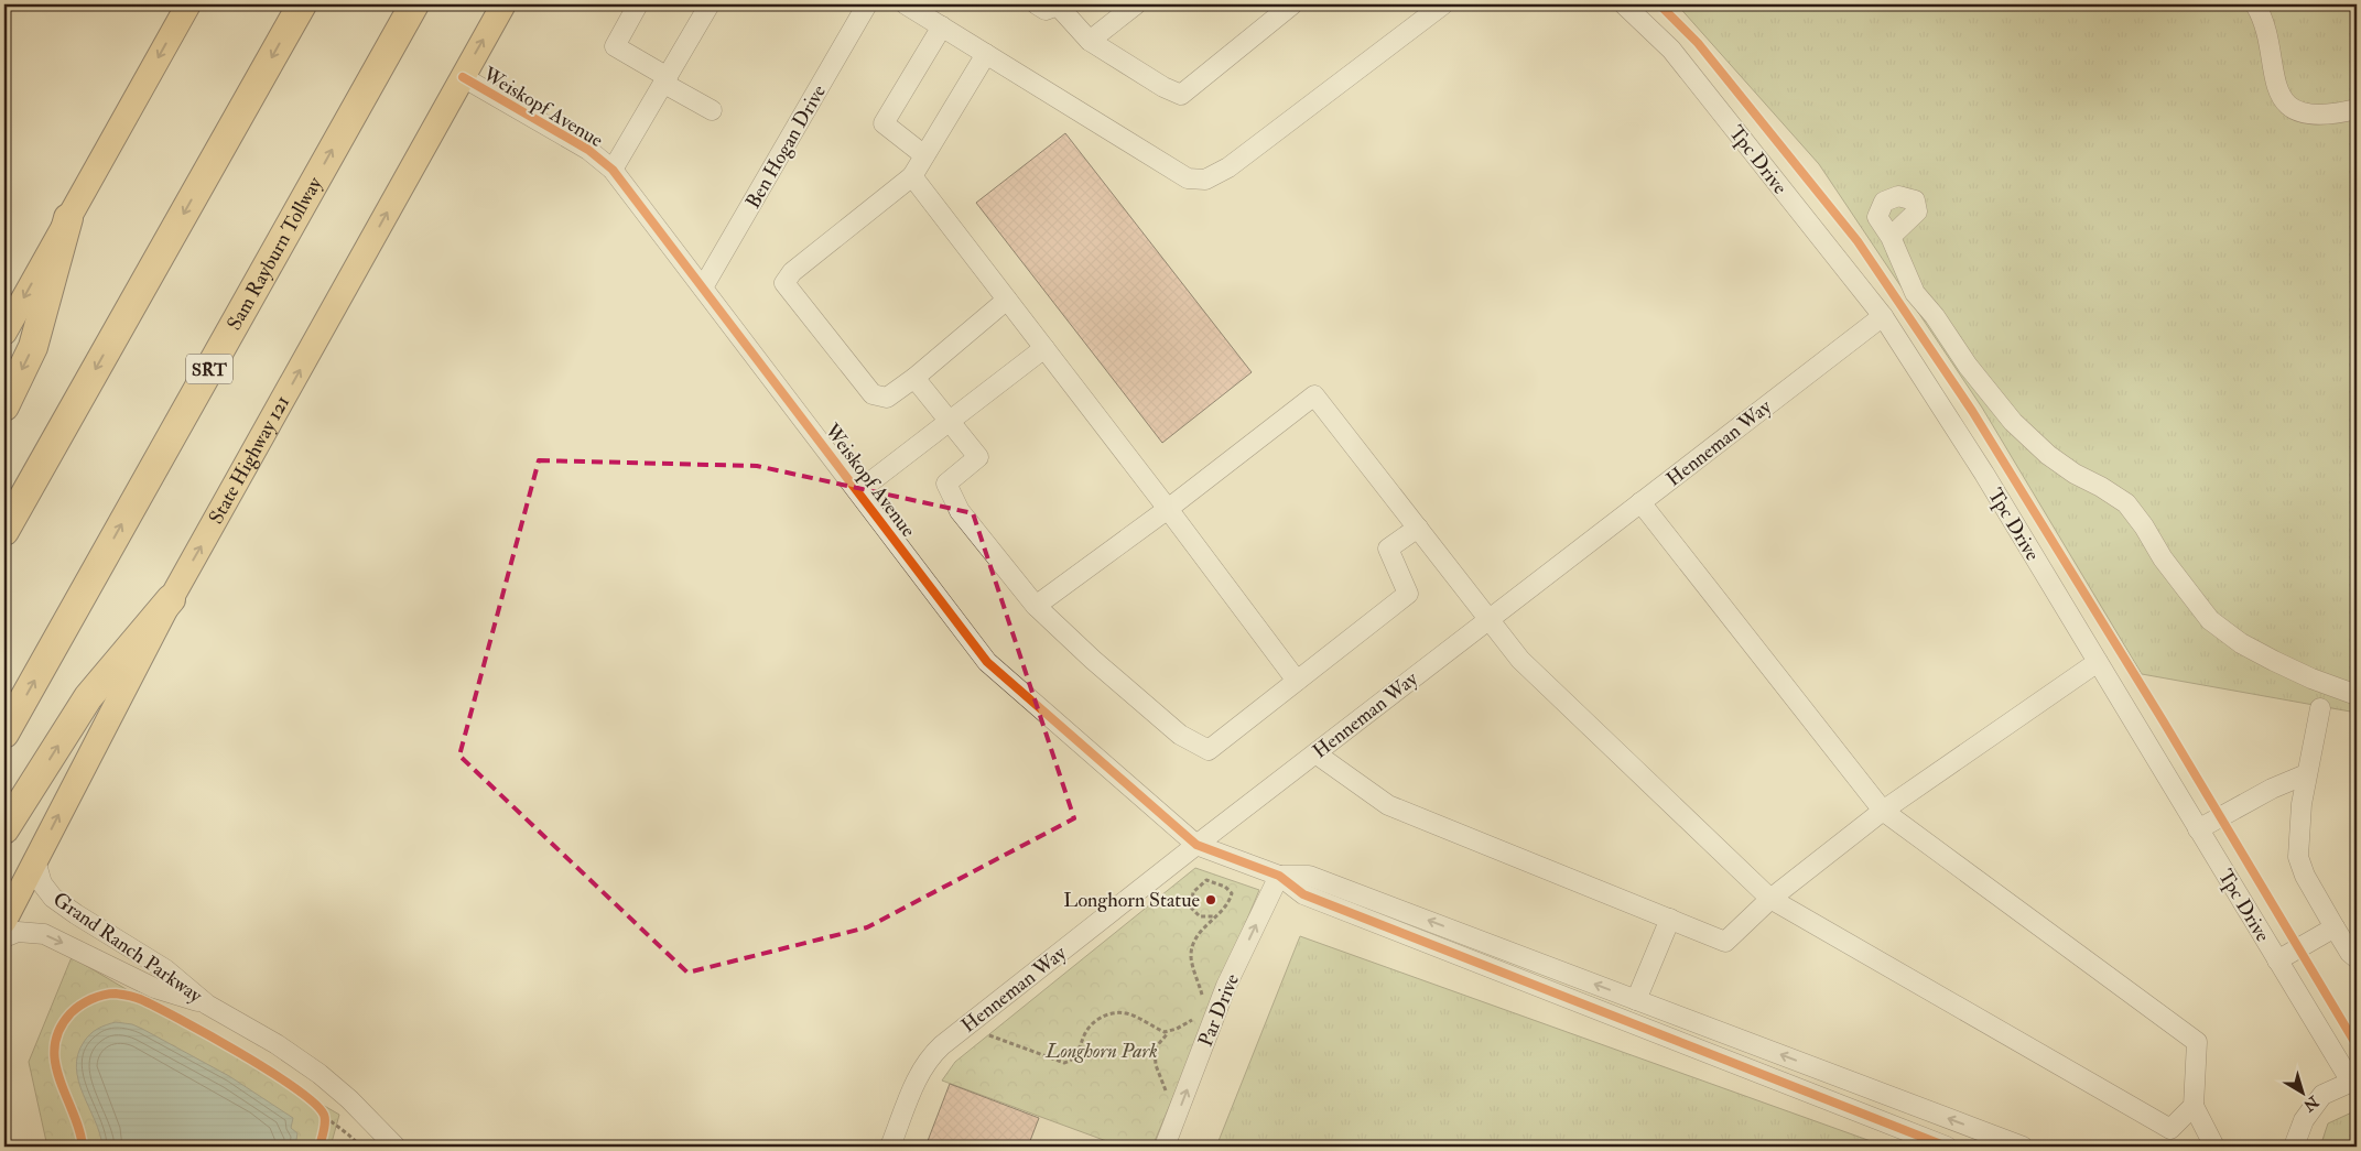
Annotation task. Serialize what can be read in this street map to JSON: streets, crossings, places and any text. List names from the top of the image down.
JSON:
{
  "streets": {
    "highway": ["Sam Rayburn Tollway", "SRT"],
    "main road": ["State Highway 121"],
    "street": [
      "Weiskopf Avenue",
      "Ben Hogan Drive",
      "Tpc Drive",
      "Henneman Way",
      "Grand Ranch Parkway",
      "Par Drive"
    ]
  },
  "crossings": [
    ["Weiskopf Avenue", "Ben Hogan Drive"],
    ["Weiskopf Avenue", "Henneman Way"],
    ["Weiskopf Avenue", "State Highway 121"],
    ["Weiskopf Avenue", "Par Drive"],
    ["Tpc Drive", "Henneman Way"],
    ["State Highway 121", "Grand Ranch Parkway"]
  ],
  "one_way": ["State Highway 121", "Par Drive"],
  "parks": ["Longhorn Park"],
  "places": ["Longhorn Statue"],
  "north": "bottom right"
}
